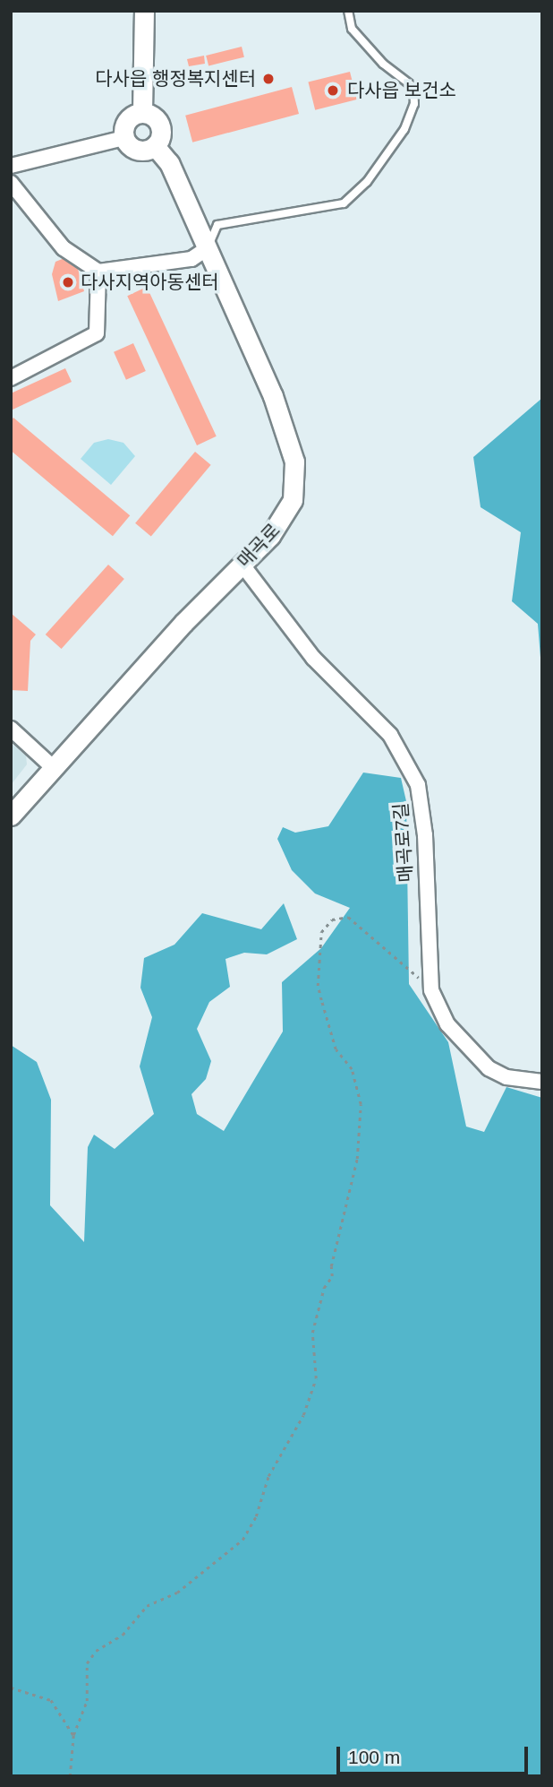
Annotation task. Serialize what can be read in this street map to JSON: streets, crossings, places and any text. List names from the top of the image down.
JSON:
{
  "streets": {
    "street": ["매곡로", "매곡로7길"]
  },
  "crossings": [
    ["매곡로", "매곡로7길"]
  ],
  "places": ["다사읍 행정복지센터", "다사읍 보건소", "다사지역아동센터"],
  "scale_bar": "100 m"
}
